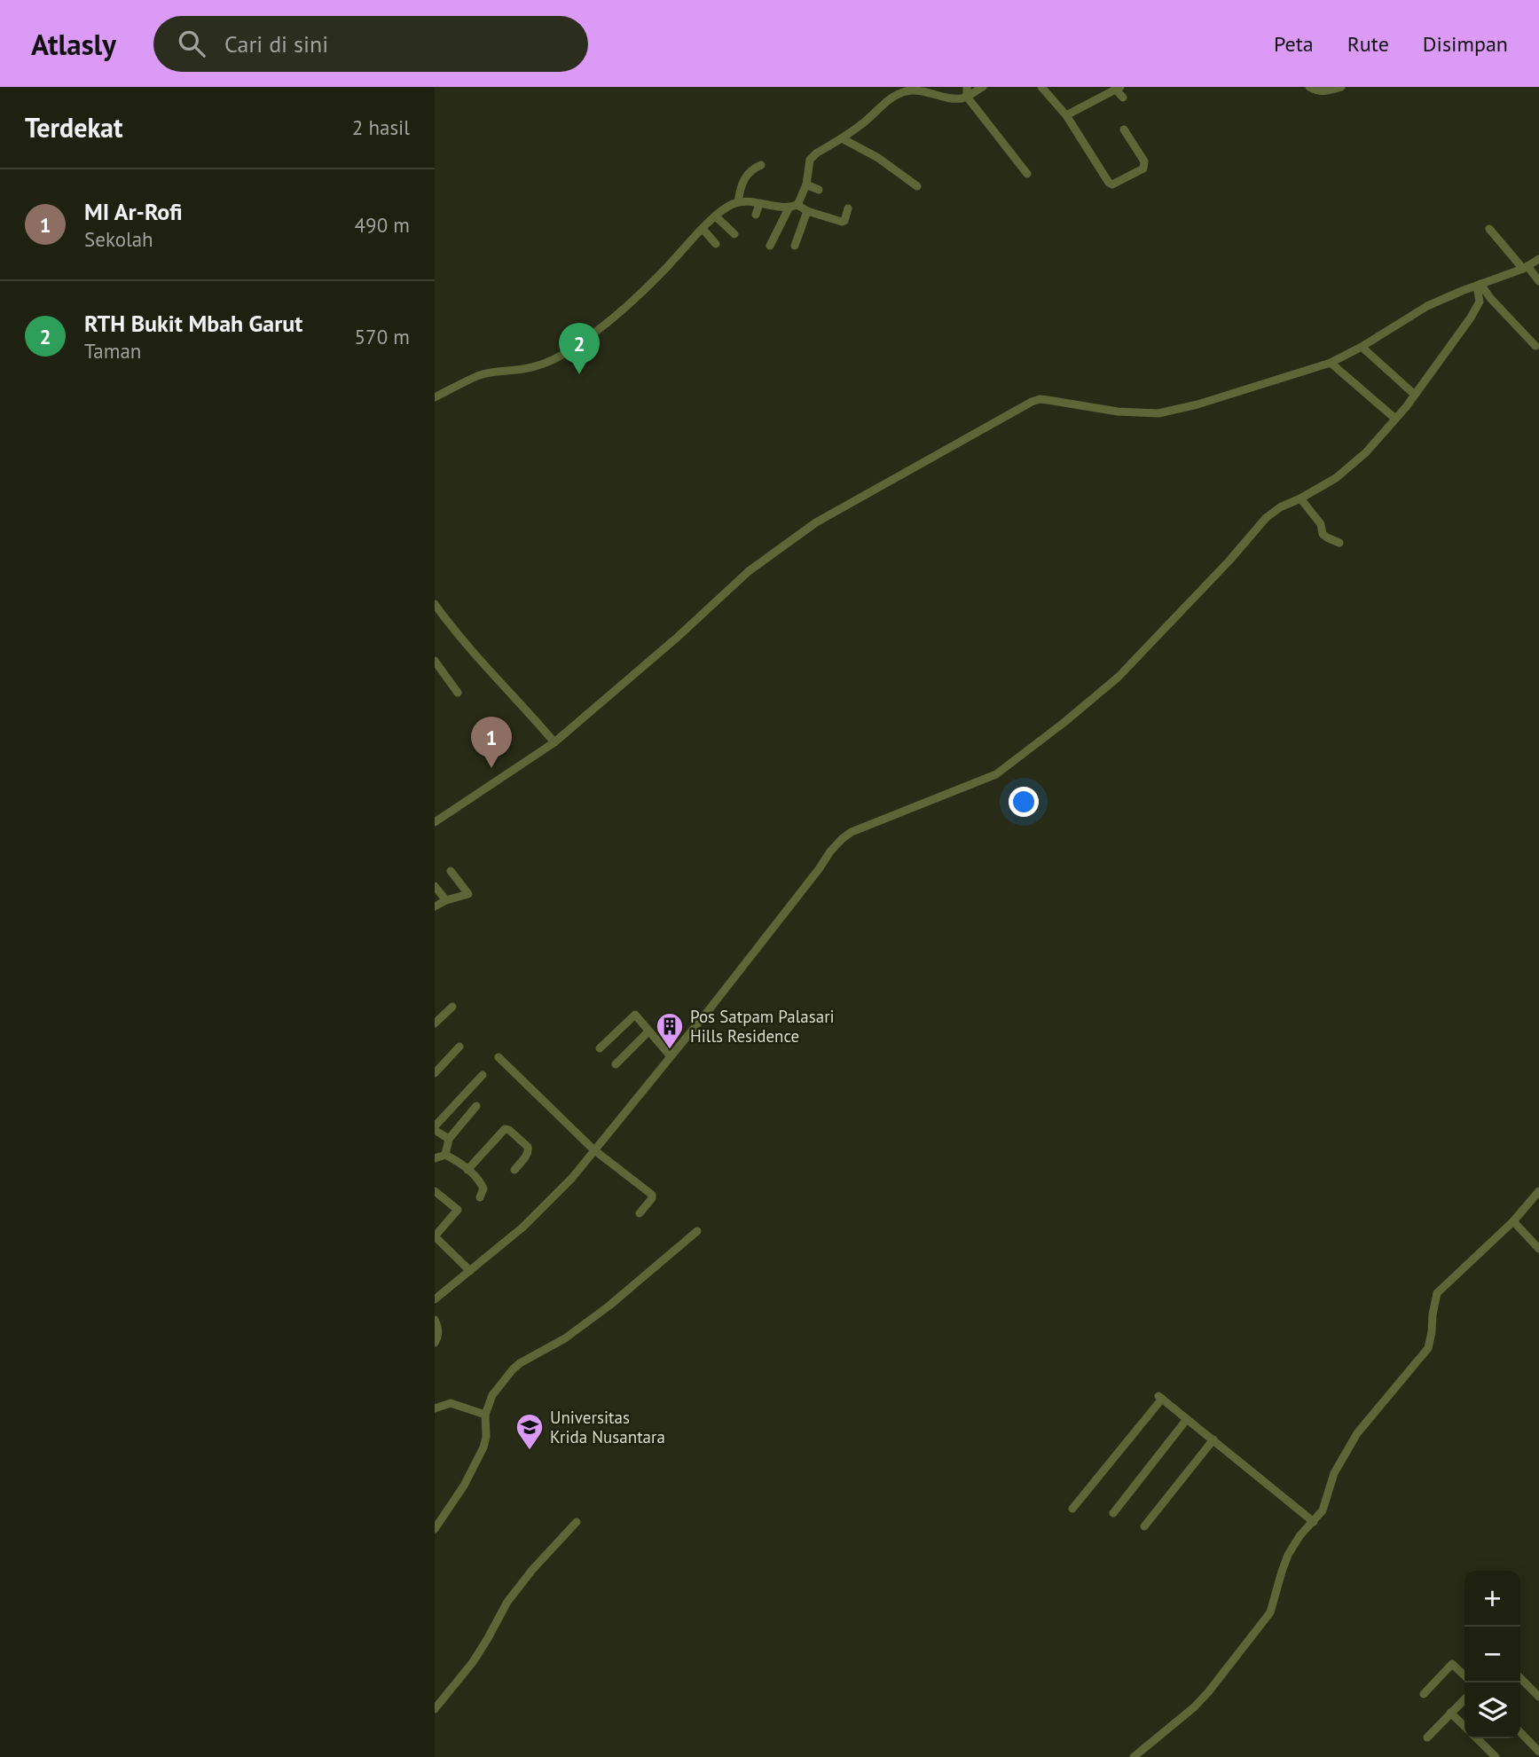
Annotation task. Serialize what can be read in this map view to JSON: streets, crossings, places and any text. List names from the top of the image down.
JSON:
{
  "places": {
    "building": ["Pos Satpam Palasari Hills Residence"],
    "school or university": ["Universitas Krida Nusantara"]
  },
  "page": {
    "header": "Atlasly",
    "search": "Cari di sini",
    "nav": ["Peta", "Rute", "Disimpan"],
    "heading": ["Terdekat", "2 hasil"],
    "list": [
      {
        "mark": "1",
        "name": "MI Ar-Rofi",
        "note": "Sekolah",
        "value": "490 m"
      },
      {
        "mark": "2",
        "name": "RTH Bukit Mbah Garut",
        "note": "Taman",
        "value": "570 m"
      }
    ],
    "pins": ["2", "1"],
    "map_buttons": ["+", "−"]
  }
}
